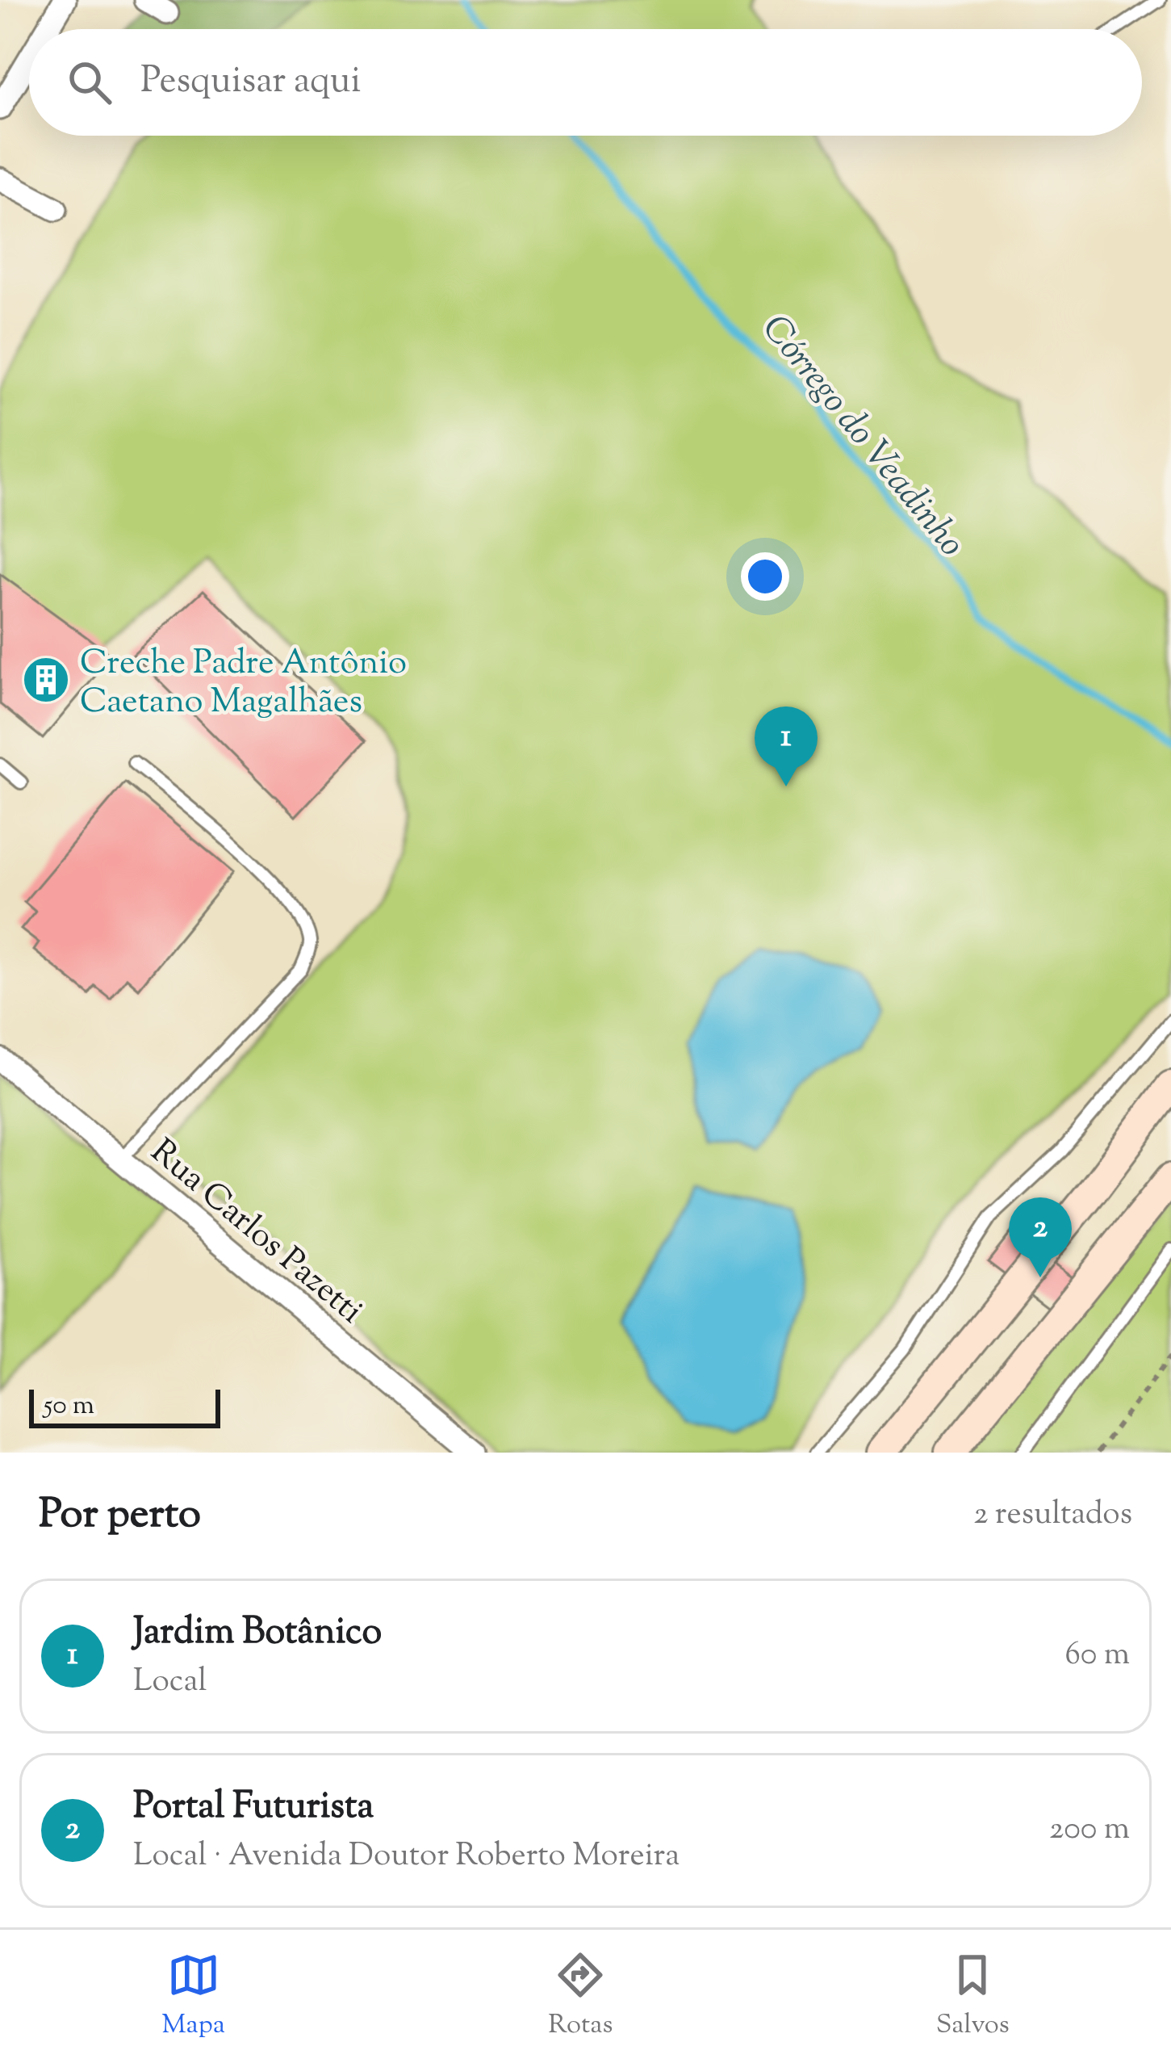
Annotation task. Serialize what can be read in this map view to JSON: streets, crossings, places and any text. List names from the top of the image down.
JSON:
{
  "streets": {
    "street": ["Rua Carlos Pazetti"]
  },
  "water": ["Córrego do Veadinho"],
  "places": {
    "building": ["Creche Padre Antônio Caetano Magalhães"]
  },
  "scale_bar": "50 m",
  "page": {
    "search": "Pesquisar aqui",
    "pins": ["1", "2"],
    "scale": "50 m",
    "heading": ["Por perto", "2 resultados"],
    "list": [
      {
        "mark": "1",
        "name": "Jardim Botânico",
        "note": "Local",
        "value": "60 m"
      },
      {
        "mark": "2",
        "name": "Portal Futurista",
        "note": "Local · Avenida Doutor Roberto Moreira",
        "value": "200 m"
      }
    ],
    "nav": ["Mapa", "Rotas", "Salvos"]
  }
}
